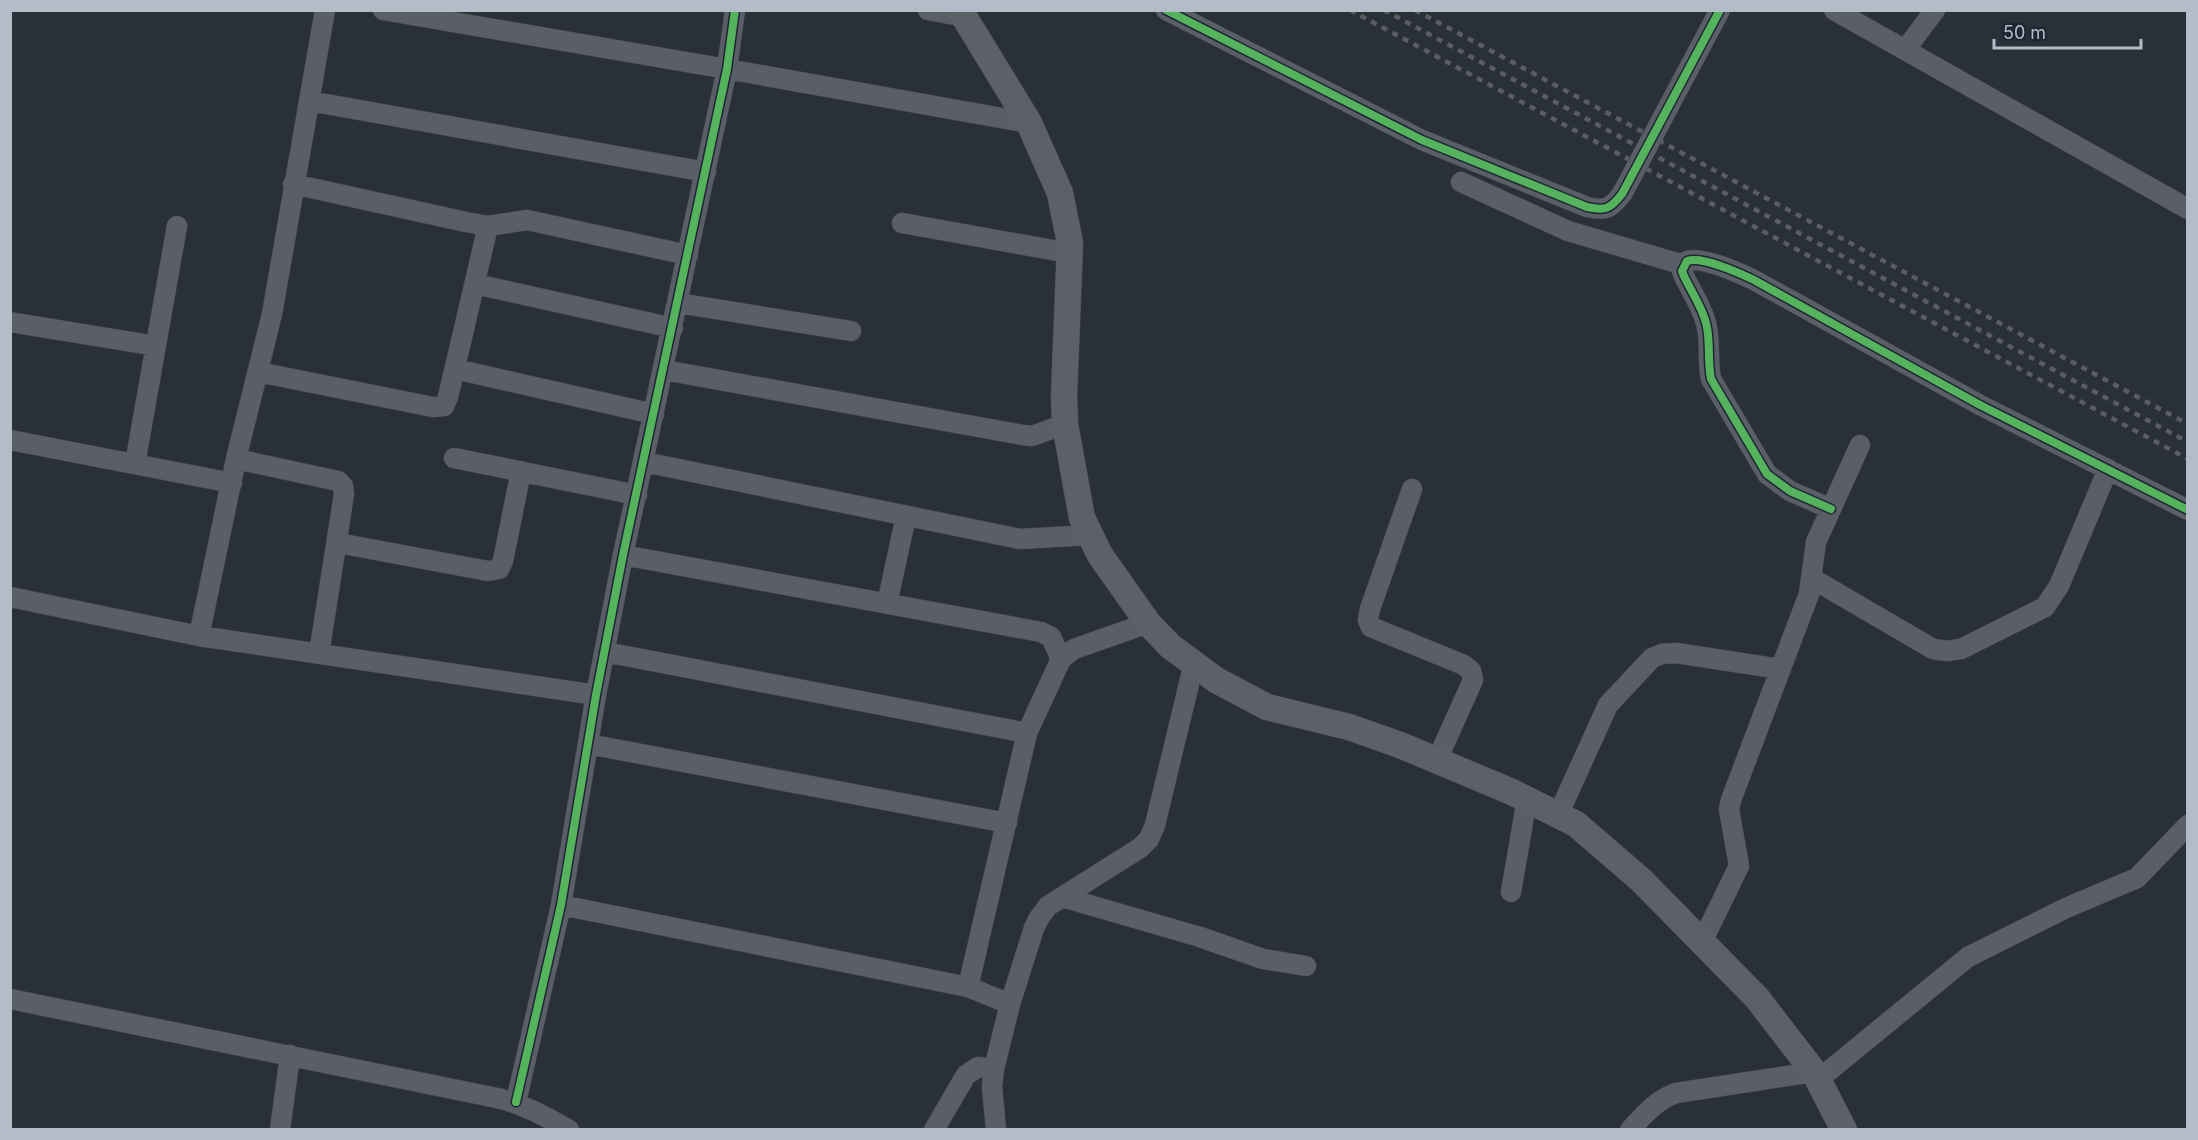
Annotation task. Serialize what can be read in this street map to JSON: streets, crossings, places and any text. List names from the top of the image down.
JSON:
{
  "scale_bar": "50 m"
}
